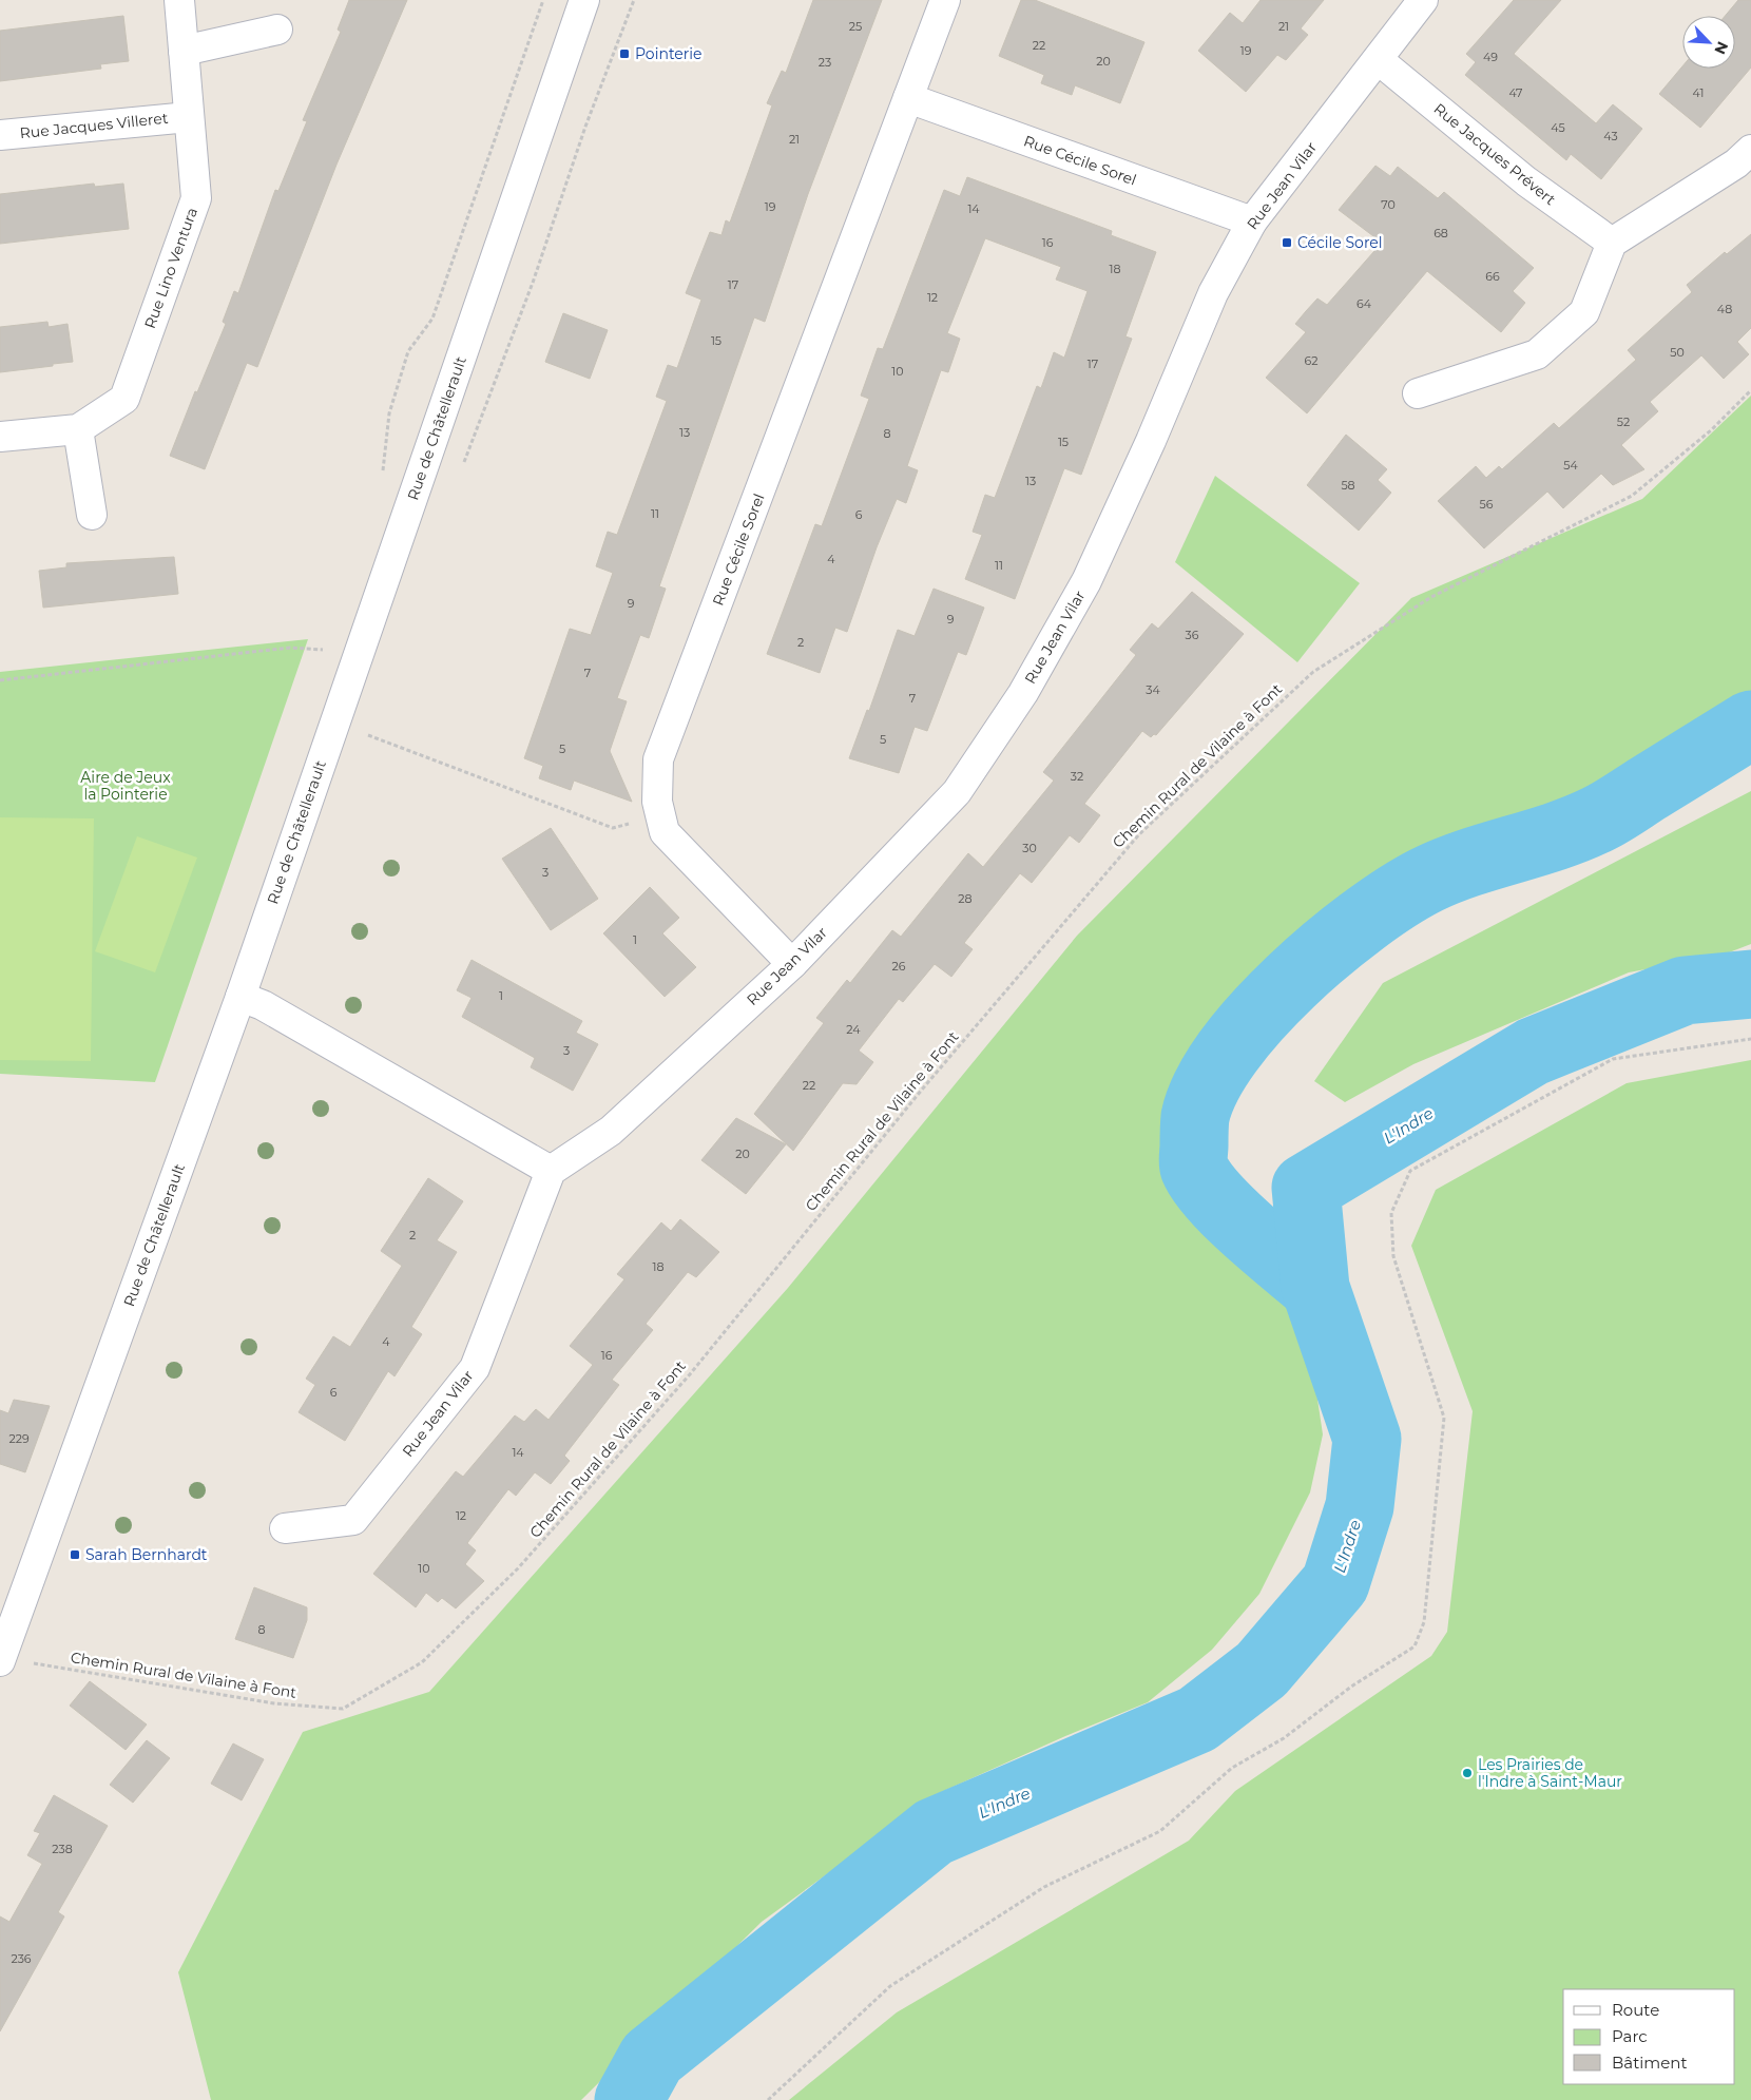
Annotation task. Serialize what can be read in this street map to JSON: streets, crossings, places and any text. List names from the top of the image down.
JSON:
{
  "streets": {
    "street": [
      "Rue Jacques Villeret",
      "Rue Jacques Prévert",
      "Rue Cécile Sorel",
      "Rue Jean Vilar",
      "Rue Lino Ventura",
      "Rue de Châtellerault"
    ],
    "path": ["Chemin Rural de Vilaine à Font"]
  },
  "crossings": [
    ["Rue Jacques Villeret", "Rue Lino Ventura"],
    ["Rue Jacques Prévert", "Rue Jean Vilar"],
    ["Rue Cécile Sorel", "Rue Jean Vilar"],
    ["Rue de Châtellerault", "Chemin Rural de Vilaine à Font"]
  ],
  "water": ["L'Indre"],
  "parks": ["Aire de Jeux la Pointerie"],
  "places": {
    "transit": ["Pointerie", "Cécile Sorel", "Sarah Bernhardt"],
    "other": ["Les Prairies de l'Indre à Saint-Maur"]
  },
  "house_numbers": [
    "25",
    "21",
    "22",
    "19",
    "49",
    "20",
    "23",
    "47",
    "41",
    "45",
    "43",
    "21",
    "70",
    "19",
    "14",
    "68",
    "16",
    "18",
    "66",
    "17",
    "12",
    "64",
    "48",
    "15",
    "50",
    "62",
    "17",
    "10",
    "52",
    "13",
    "8",
    "15",
    "54",
    "13",
    "58",
    "56",
    "11",
    "6",
    "4",
    "11",
    "9",
    "9",
    "36",
    "2",
    "7",
    "34",
    "7",
    "5",
    "5",
    "32",
    "30",
    "3",
    "28",
    "1",
    "26",
    "1",
    "24",
    "3",
    "22",
    "20",
    "2",
    "18",
    "4",
    "16",
    "6",
    "229",
    "14",
    "12",
    "10",
    "8",
    "238",
    "236"
  ],
  "legend": ["Route", "Parc", "Bâtiment"],
  "north": "bottom right"
}
